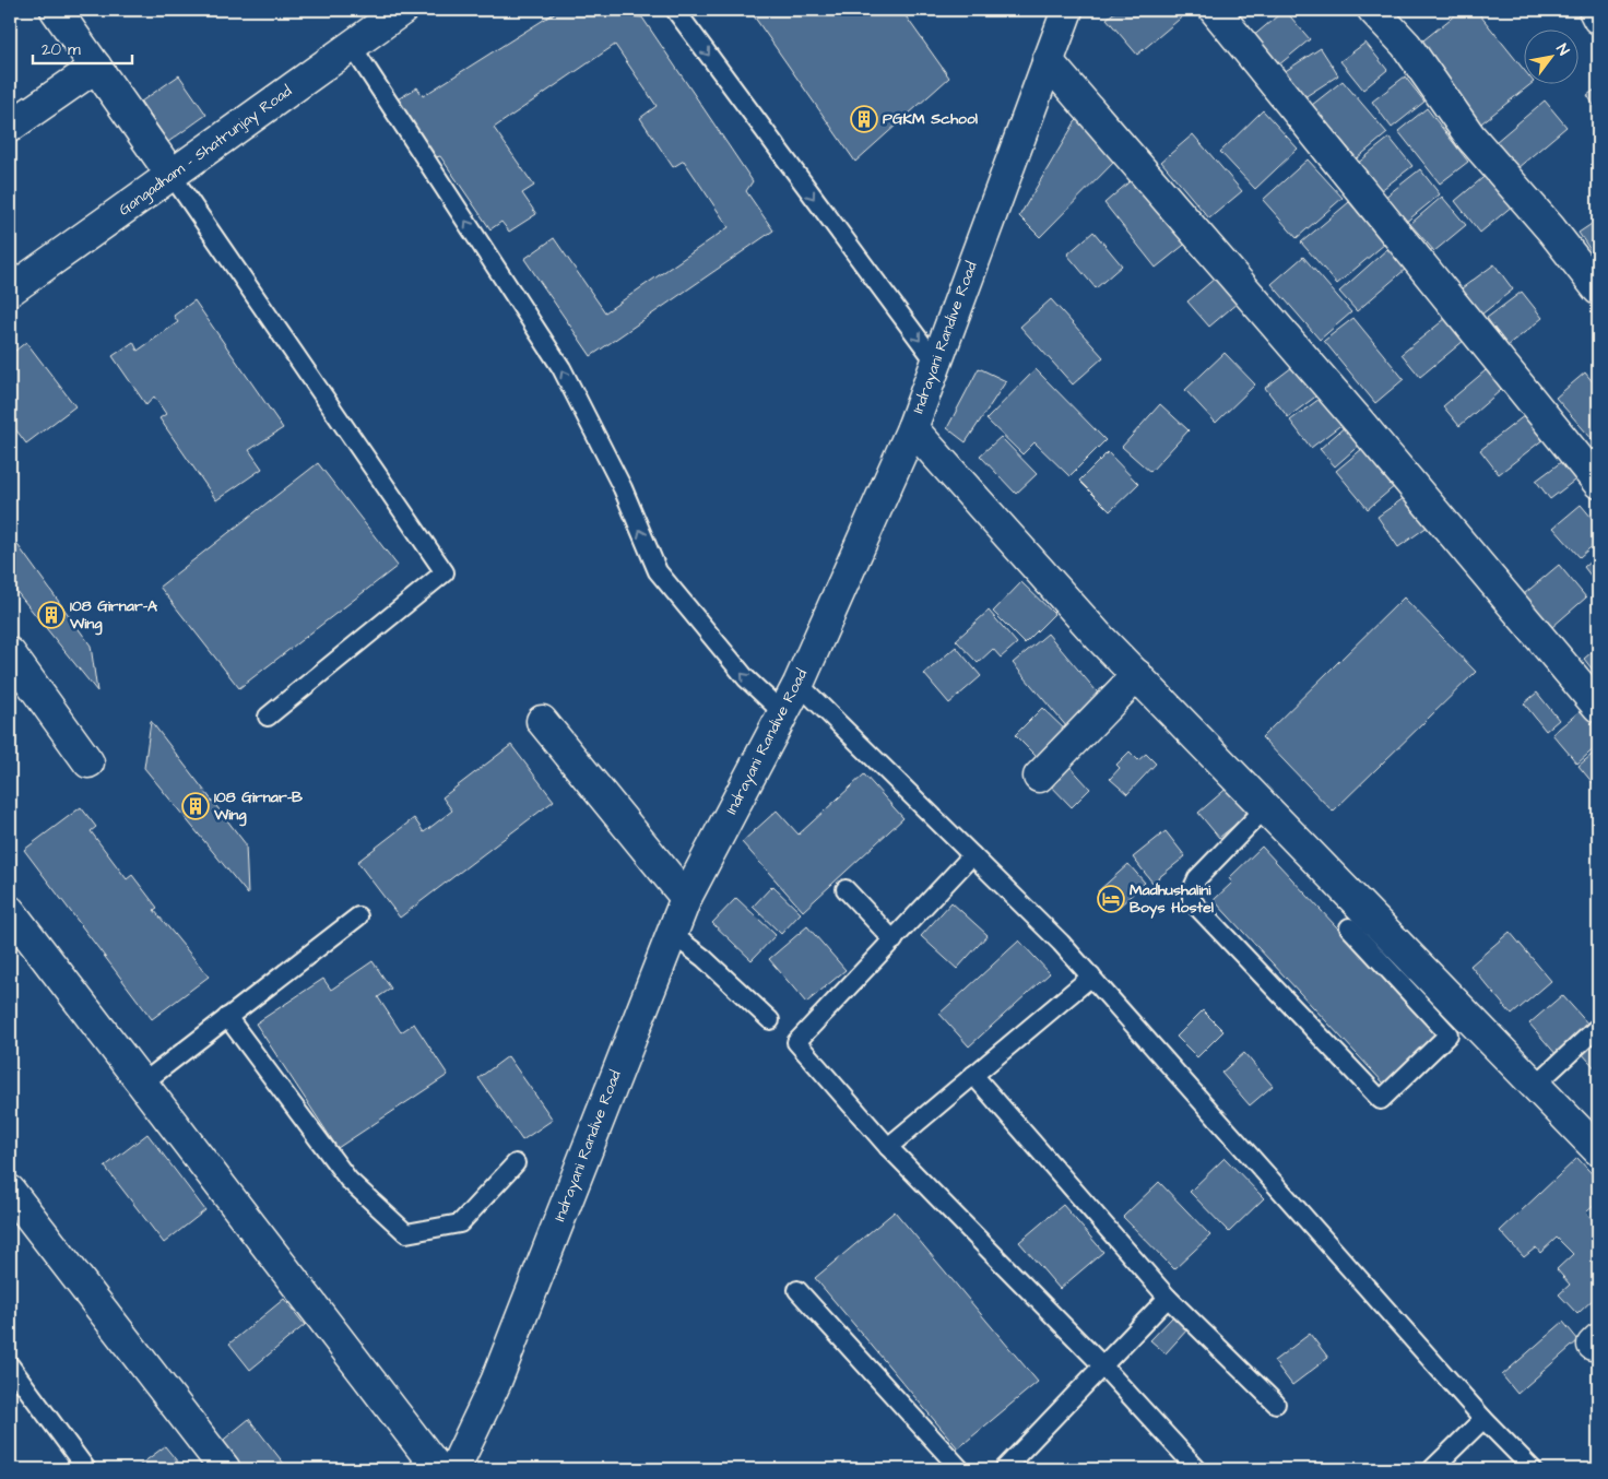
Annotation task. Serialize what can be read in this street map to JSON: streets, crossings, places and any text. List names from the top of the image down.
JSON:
{
  "streets": {
    "street": ["Gangadham - Shatrunjay Road", "Indrayani Randive Road"]
  },
  "places": {
    "building": ["PGKM School", "108 Girnar-A Wing", "108 Girnar-B Wing"],
    "hotel": ["Madhushalini Boys Hostel"]
  },
  "scale_bar": "20 m",
  "north": "top right"
}
